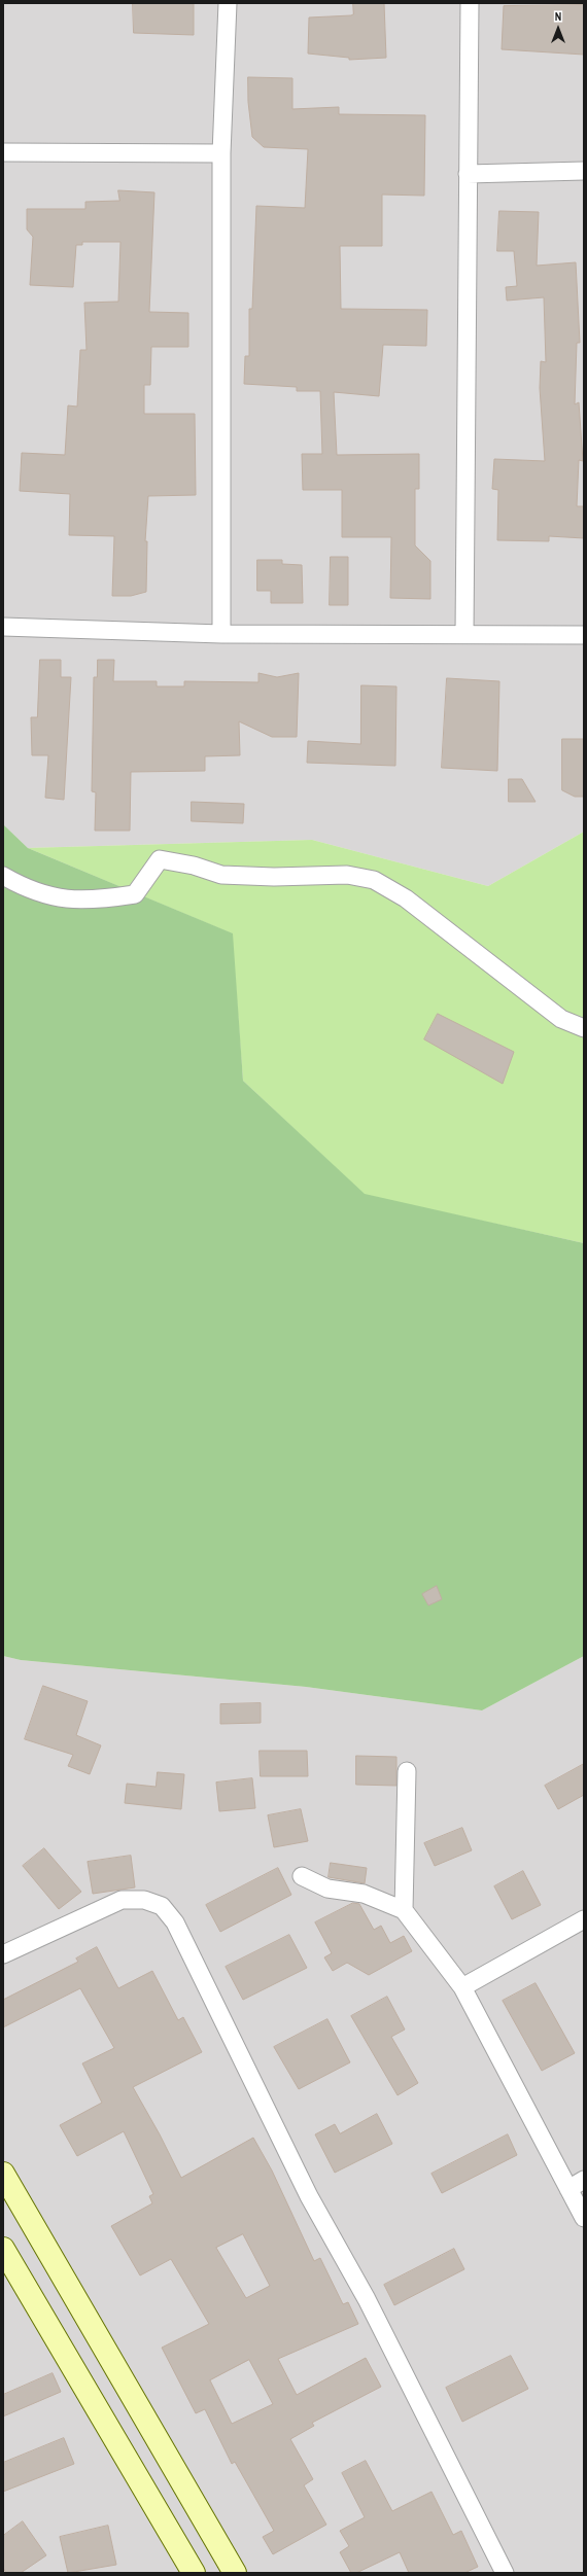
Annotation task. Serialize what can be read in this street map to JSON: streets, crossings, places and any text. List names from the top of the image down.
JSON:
{
  "north": "top"
}
